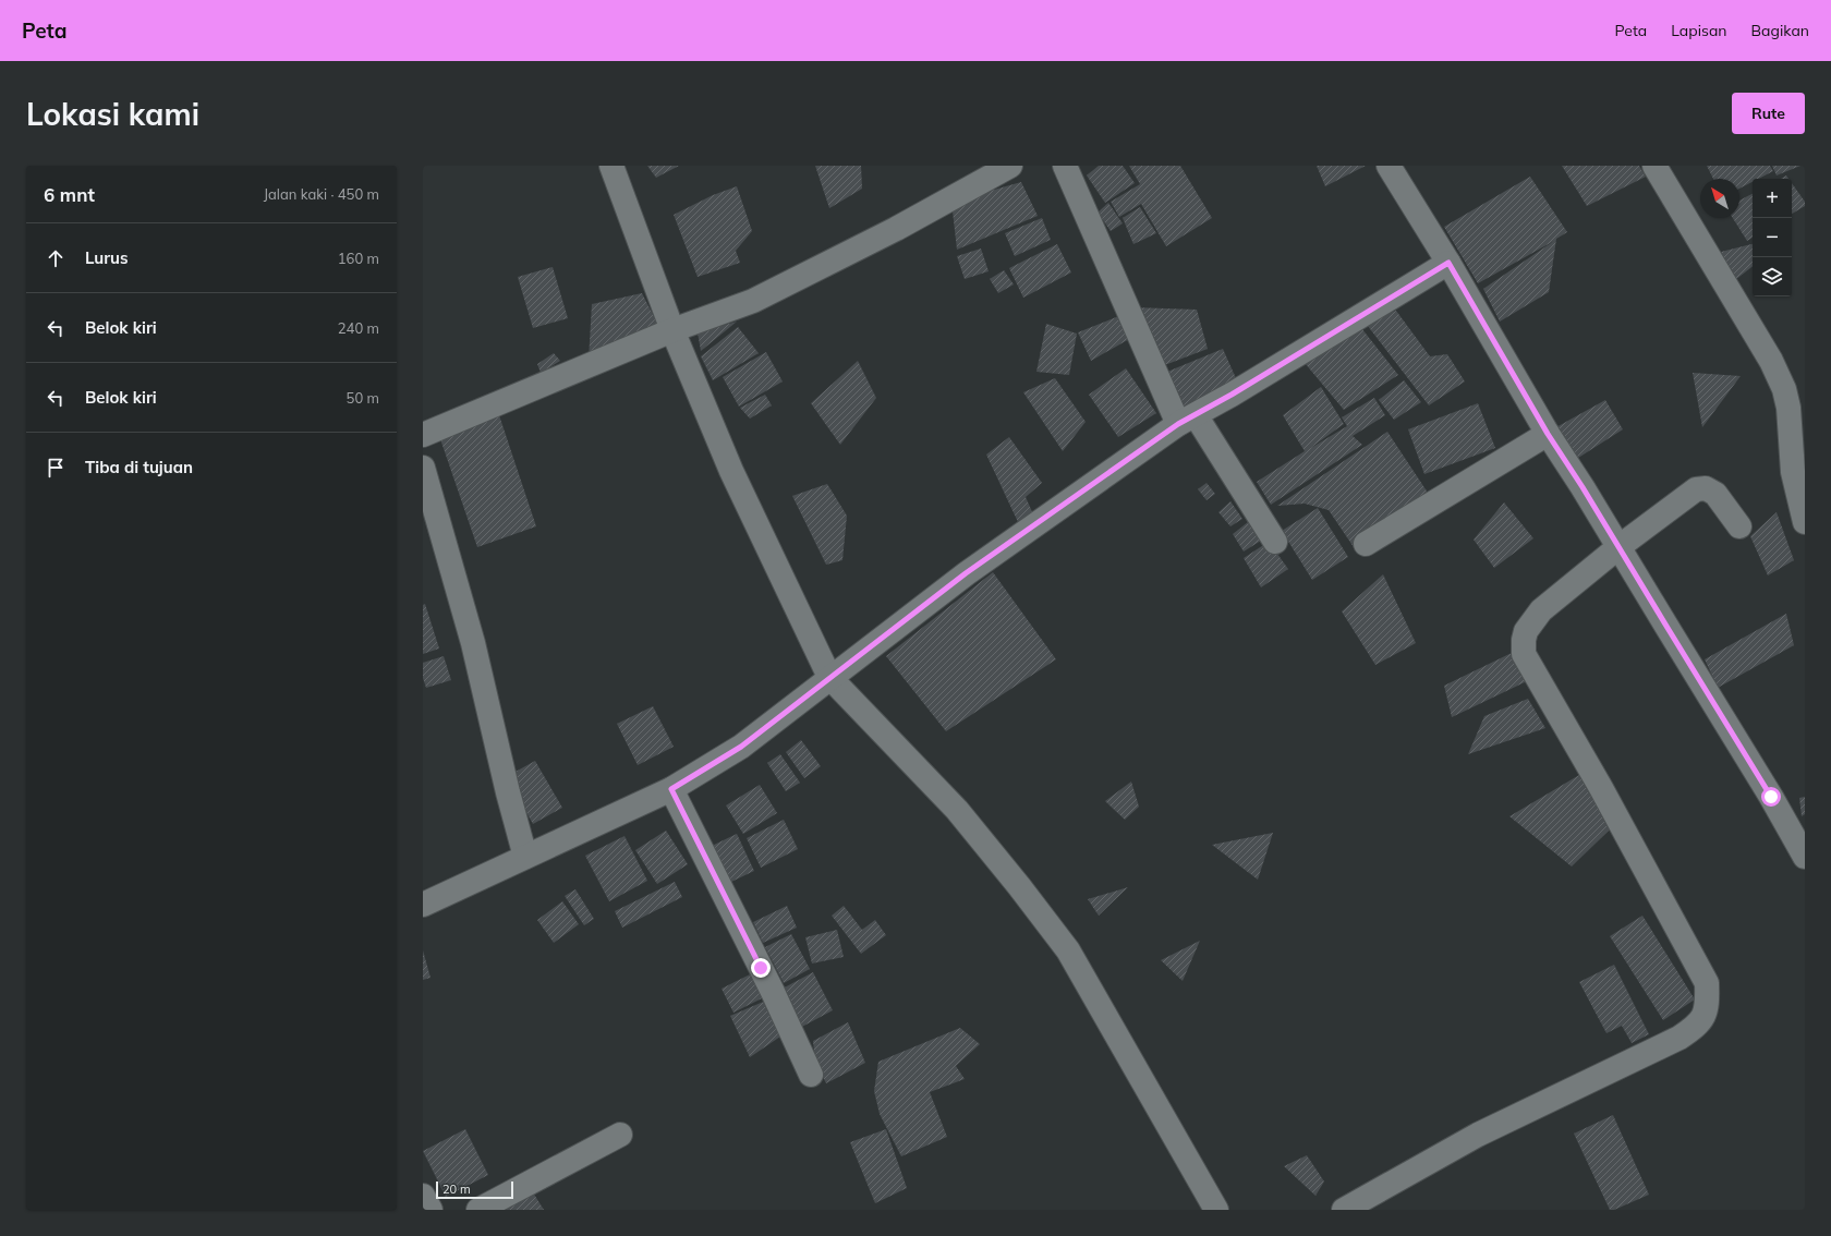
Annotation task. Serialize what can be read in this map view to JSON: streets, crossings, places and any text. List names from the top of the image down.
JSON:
{
  "scale_bar": "20 m",
  "north": "top left",
  "page": {
    "header": "Peta",
    "nav": ["Peta", "Lapisan", "Bagikan"],
    "buttons": "Rute",
    "title": "Lokasi kami",
    "heading": ["6 mnt", "Jalan kaki · 450 m"],
    "map_buttons": ["+", "−"],
    "list": [
      ["Lurus", "160 m"],
      ["Belok kiri", "240 m"],
      ["Belok kiri", "50 m"],
      "Tiba di tujuan"
    ],
    "scale": "20 m"
  }
}
